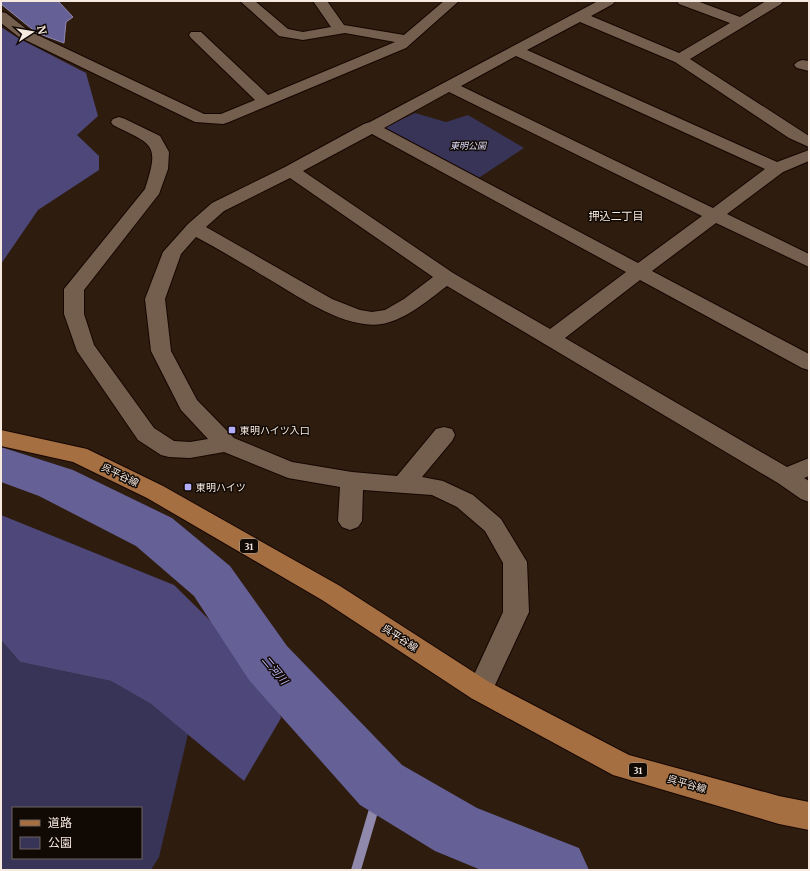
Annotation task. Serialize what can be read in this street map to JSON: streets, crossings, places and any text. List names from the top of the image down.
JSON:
{
  "streets": {
    "main road": ["呉平谷線", "31"]
  },
  "districts": ["押込二丁目"],
  "water": ["二河川"],
  "parks": ["東明公園"],
  "places": {
    "transit": ["東明ハイツ入口", "東明ハイツ"]
  },
  "legend": ["道路", "公園"],
  "north": "right"
}
